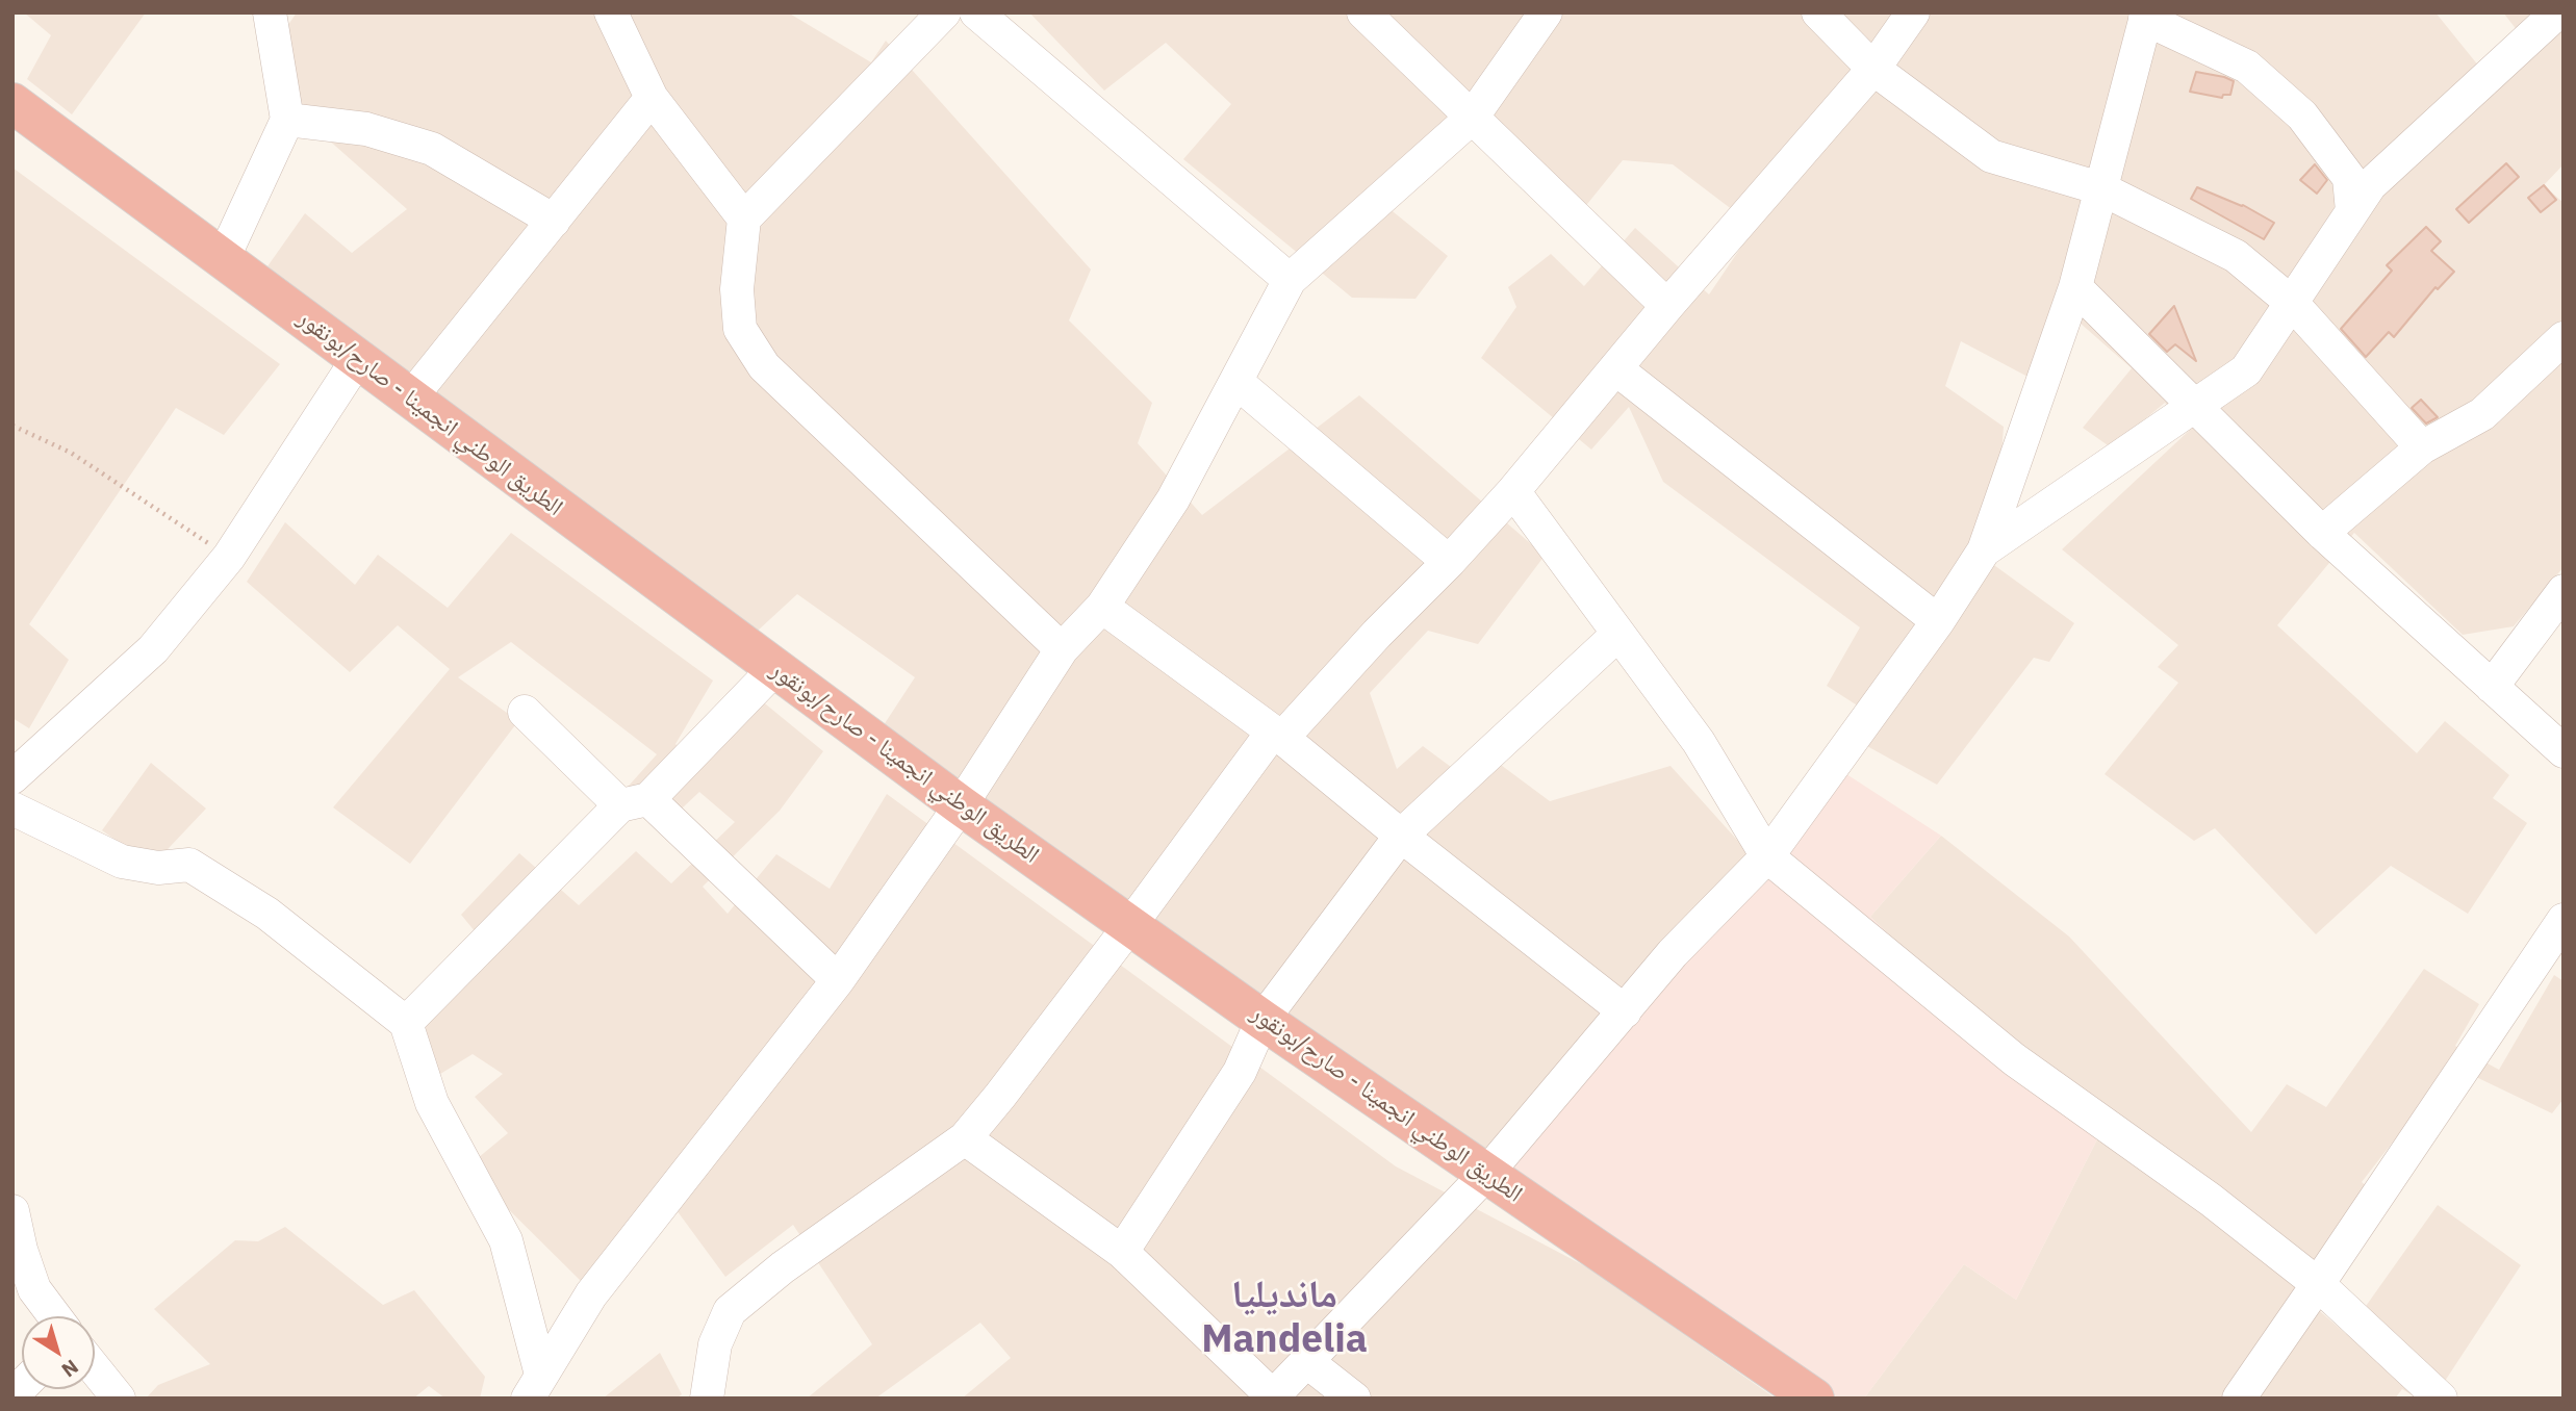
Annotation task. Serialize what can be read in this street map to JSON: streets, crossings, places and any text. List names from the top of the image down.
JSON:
{
  "streets": {
    "highway": ["الطريق الوطني انجمينا - صارح/بونقور"]
  },
  "districts": ["مانديليا Mandelia"],
  "north": "bottom right"
}
